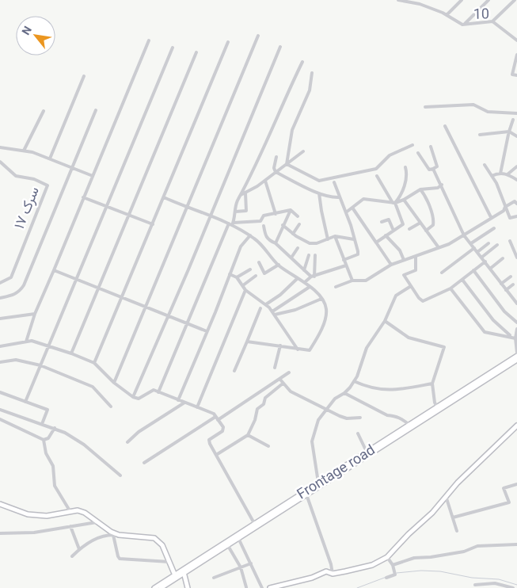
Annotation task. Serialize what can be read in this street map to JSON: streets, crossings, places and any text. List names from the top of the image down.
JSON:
{
  "streets": {
    "main road": ["Frontage road"],
    "street": ["10", "سرک ۱۷"]
  },
  "north": "top left"
}
